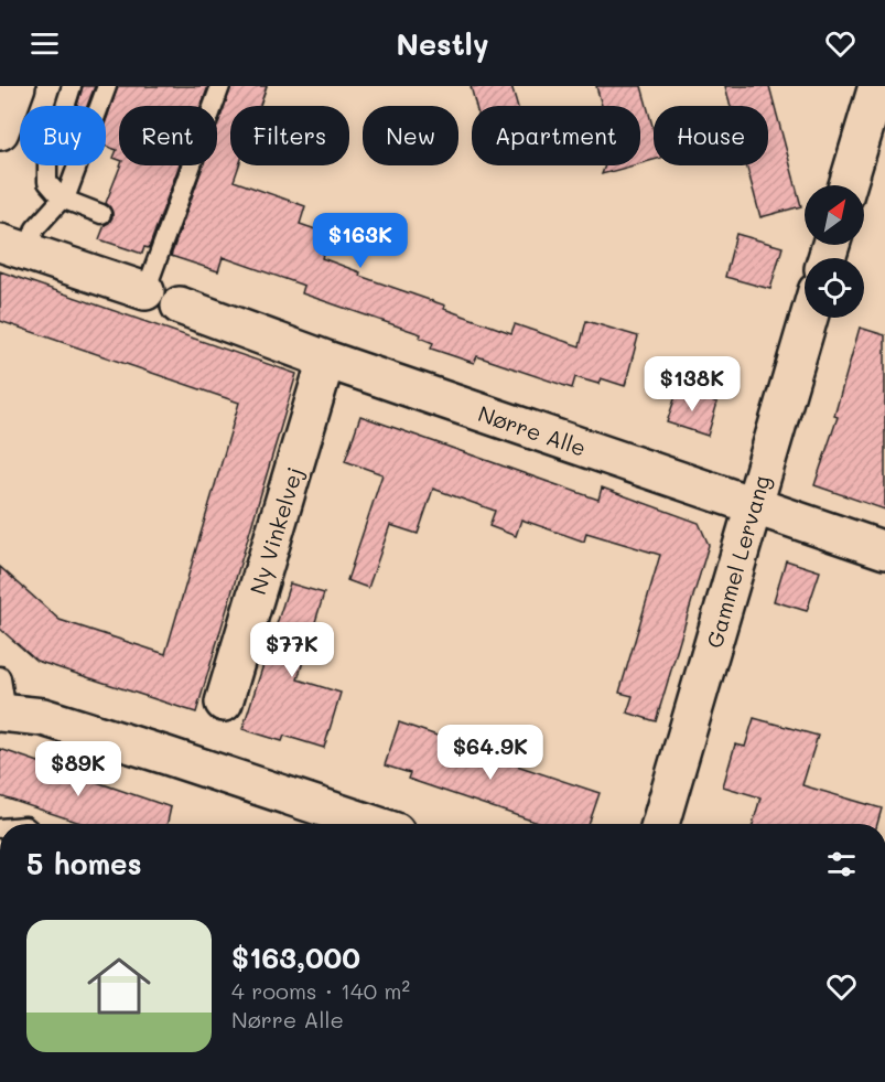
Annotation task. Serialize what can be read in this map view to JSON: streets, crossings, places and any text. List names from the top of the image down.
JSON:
{
  "streets": {
    "street": ["Nørre Alle", "Ny Vinkelvej", "Gammel Lervang"]
  },
  "crossings": [
    ["Nørre Alle", "Ny Vinkelvej"],
    ["Nørre Alle", "Gammel Lervang"]
  ],
  "north": "top right",
  "page": {
    "header": "Nestly",
    "chip": [
      "Buy",
      "Rent",
      "Filters",
      "New",
      "Apartment",
      "House"
    ],
    "price": [
      "$163K",
      "$138K",
      "$77K",
      "$64.9K",
      "$89K"
    ],
    "heading": "5 homes",
    "list": [
      {
        "name": "$163,000",
        "note": "4 rooms · 140 m² · Nørre Alle"
      }
    ]
  }
}
